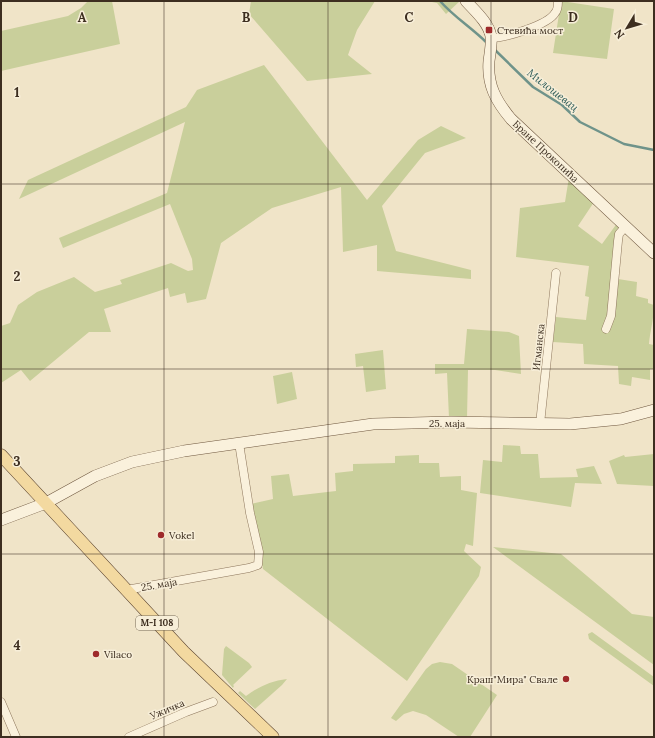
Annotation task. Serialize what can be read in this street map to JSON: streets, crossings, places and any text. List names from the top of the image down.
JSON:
{
  "streets": {
    "main road": ["M-I 108"],
    "street": [
      "Бране Прокопића",
      "Игманска",
      "25. маја",
      "Ужичка"
    ]
  },
  "crossings": [
    ["Игманска", "25. маја"],
    ["25. маја", "M-I 108"]
  ],
  "water": ["Милошевац"],
  "places": {
    "transit": ["Стевића мост"],
    "other": ["Vokel", "Vilaco", "Краш\"Мира\" Свале"]
  },
  "north": "bottom left",
  "grid": {
    "columns": [
      "A",
      "B",
      "C",
      "D"
    ],
    "rows": [
      "1",
      "2",
      "3",
      "4"
    ]
  }
}
